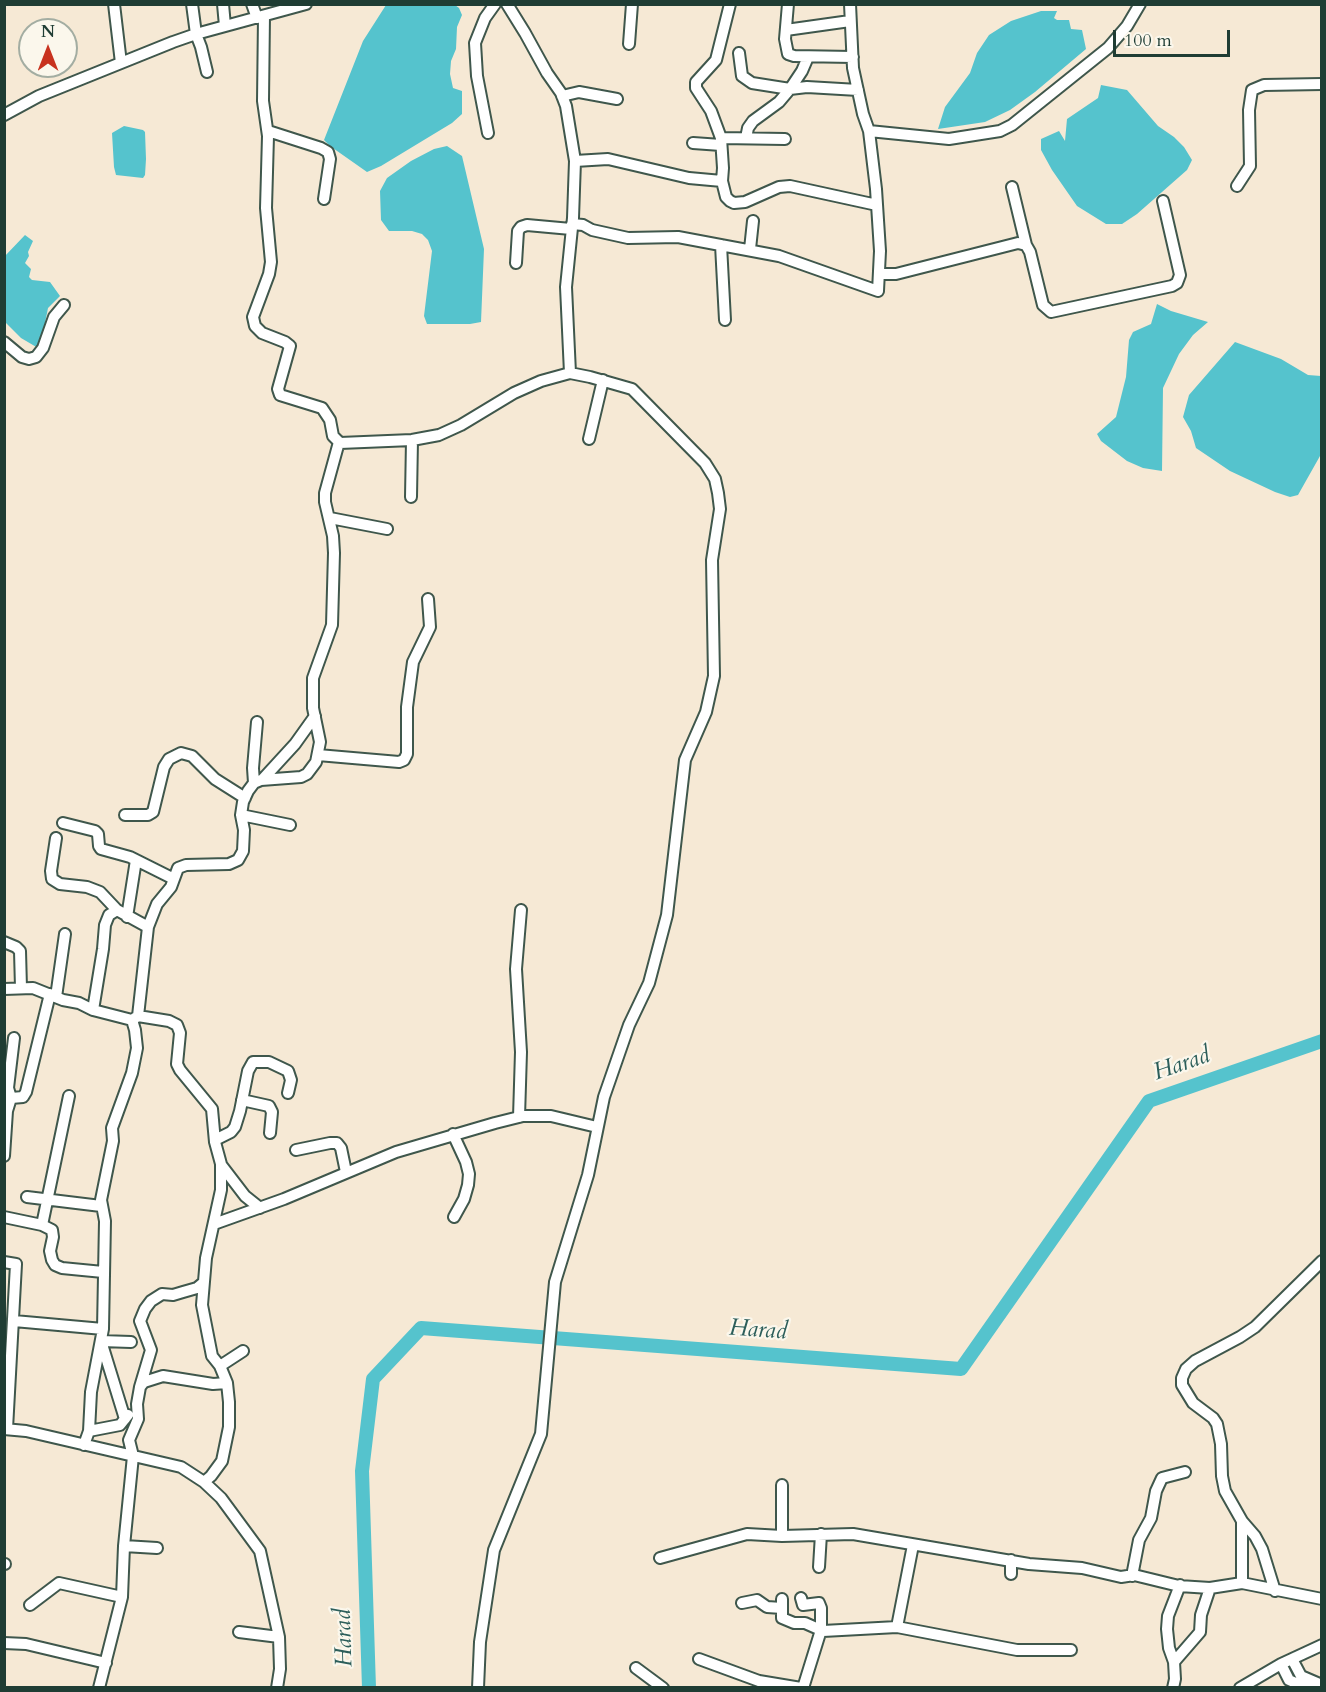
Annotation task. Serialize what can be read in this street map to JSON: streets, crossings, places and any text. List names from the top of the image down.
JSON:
{
  "water": ["Harad"],
  "scale_bar": "100 m",
  "north": "top"
}
